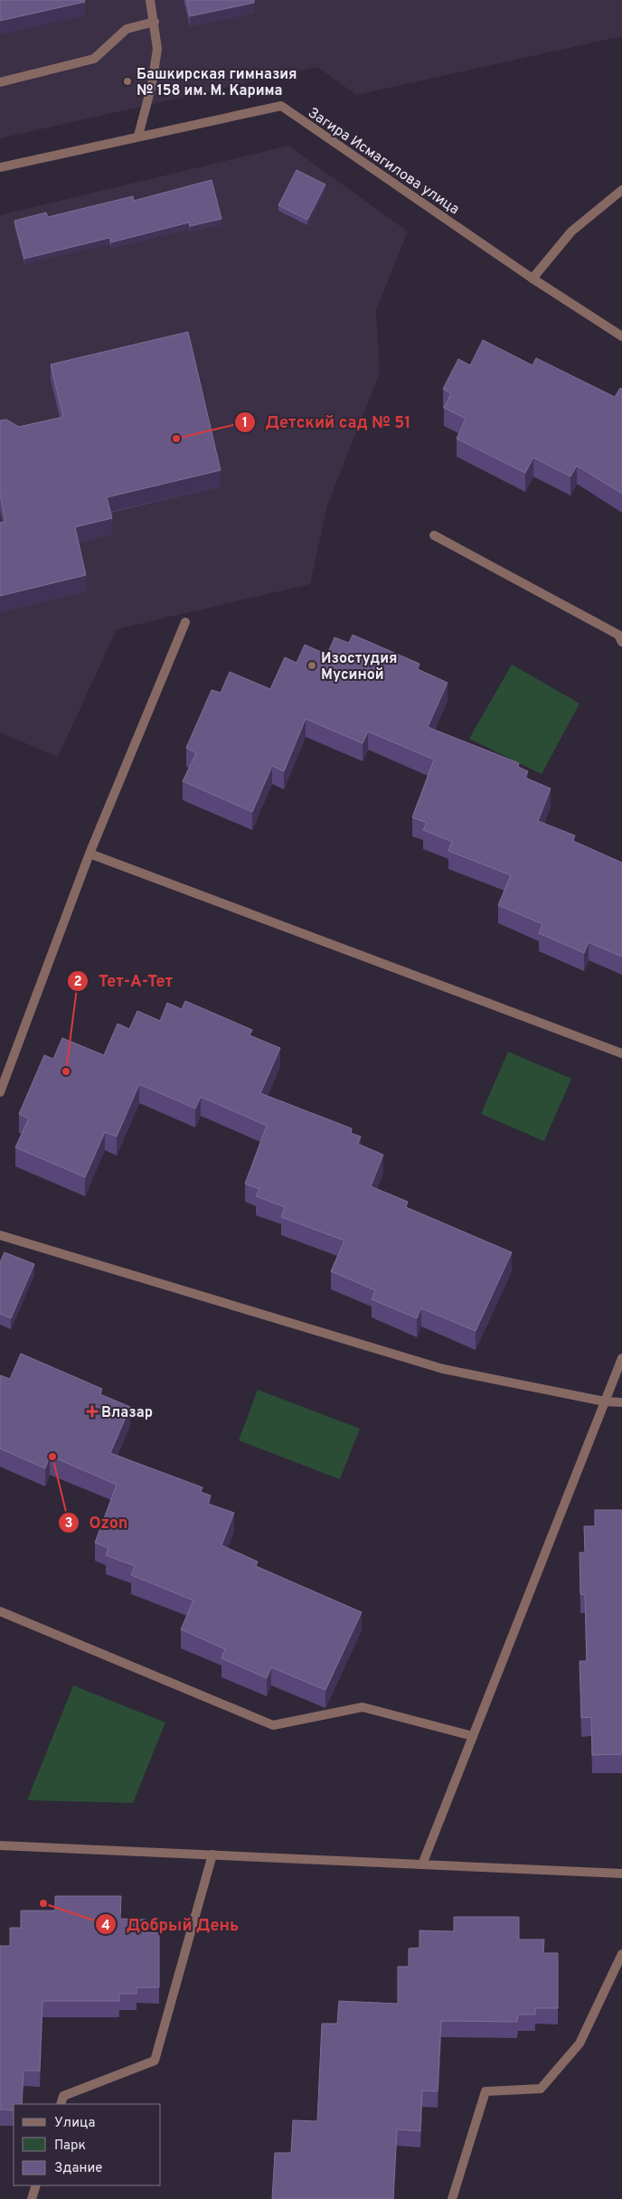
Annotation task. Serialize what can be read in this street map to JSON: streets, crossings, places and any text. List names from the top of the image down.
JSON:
{
  "streets": {
    "street": ["Загира Исмагилова улица"]
  },
  "places": {
    "other": [
      "Башкирская гимназия № 158 им. М. Карима",
      "Детский сад № 51",
      "Изостудия Мусиной",
      "Тет-А-Тет",
      "Ozon",
      "Добрый День"
    ],
    "health": ["Влазар"]
  },
  "legend": ["Улица", "Парк", "Здание"]
}
